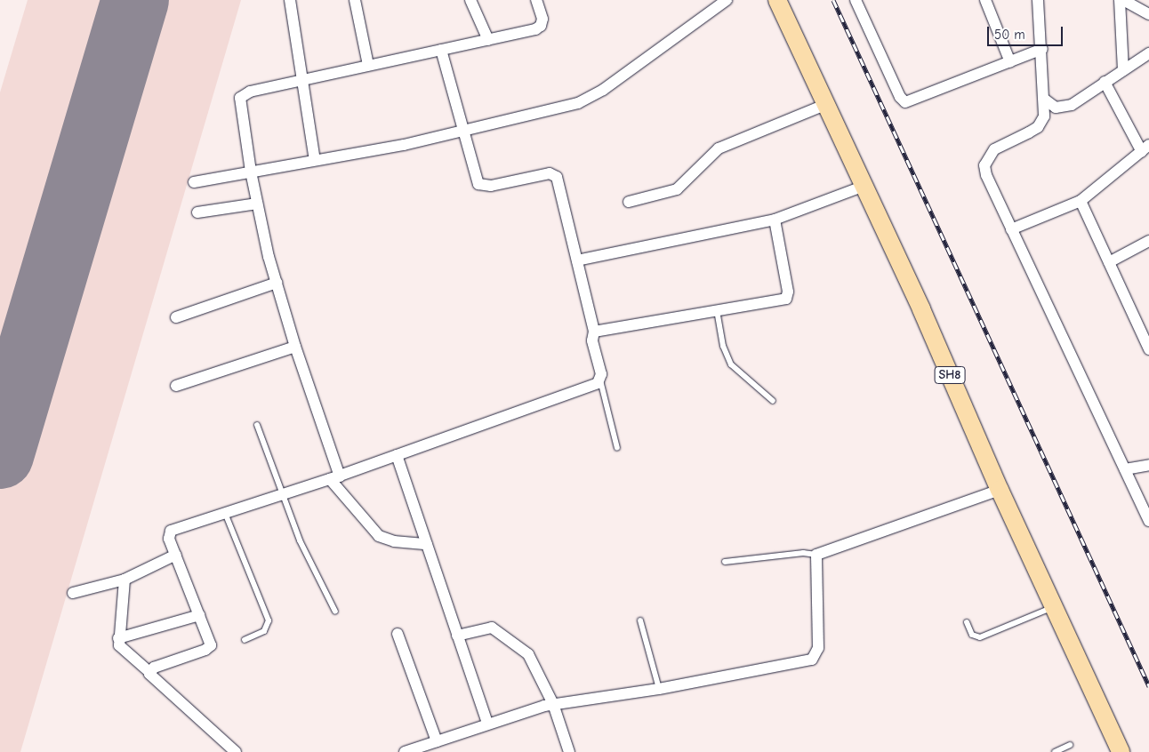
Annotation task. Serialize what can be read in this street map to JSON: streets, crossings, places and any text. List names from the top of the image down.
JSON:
{
  "streets": {
    "main road": ["SH8"]
  },
  "scale_bar": "50 m"
}
